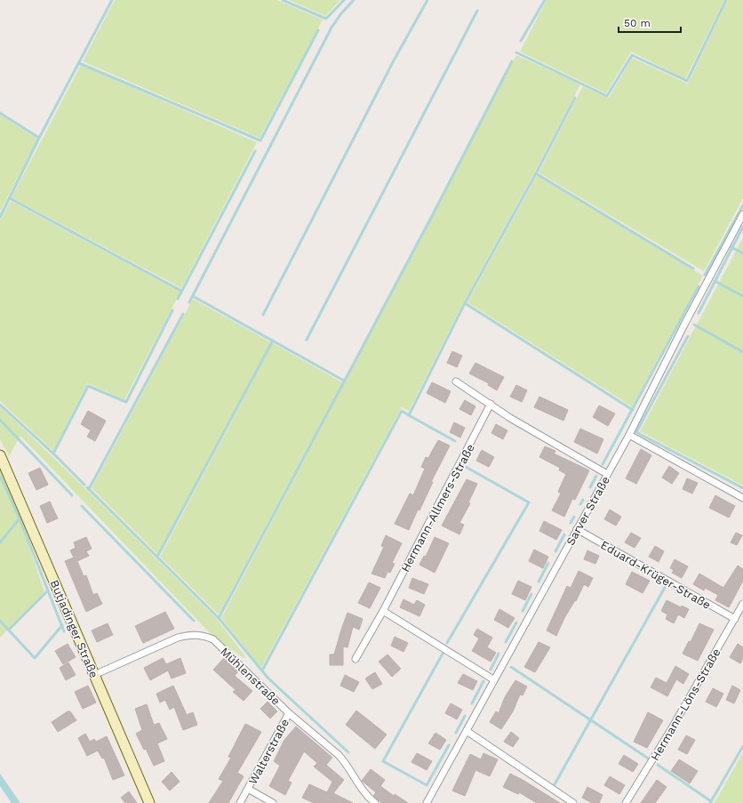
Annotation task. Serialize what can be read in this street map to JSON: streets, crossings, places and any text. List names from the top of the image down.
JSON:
{
  "streets": {
    "main road": ["Butjadinger Straße"],
    "street": [
      "Hermann-Allmers-Straße",
      "Sarver Straße",
      "Eduard-Krüger-Straße",
      "Mühlenstraße",
      "Hermann-Löns-Straße",
      "Walterstraße"
    ]
  },
  "crossings": [
    ["Sarver Straße", "Eduard-Krüger-Straße"],
    ["Eduard-Krüger-Straße", "Hermann-Löns-Straße"],
    ["Butjadinger Straße", "Mühlenstraße"],
    ["Mühlenstraße", "Walterstraße"]
  ],
  "scale_bar": "50 m"
}
